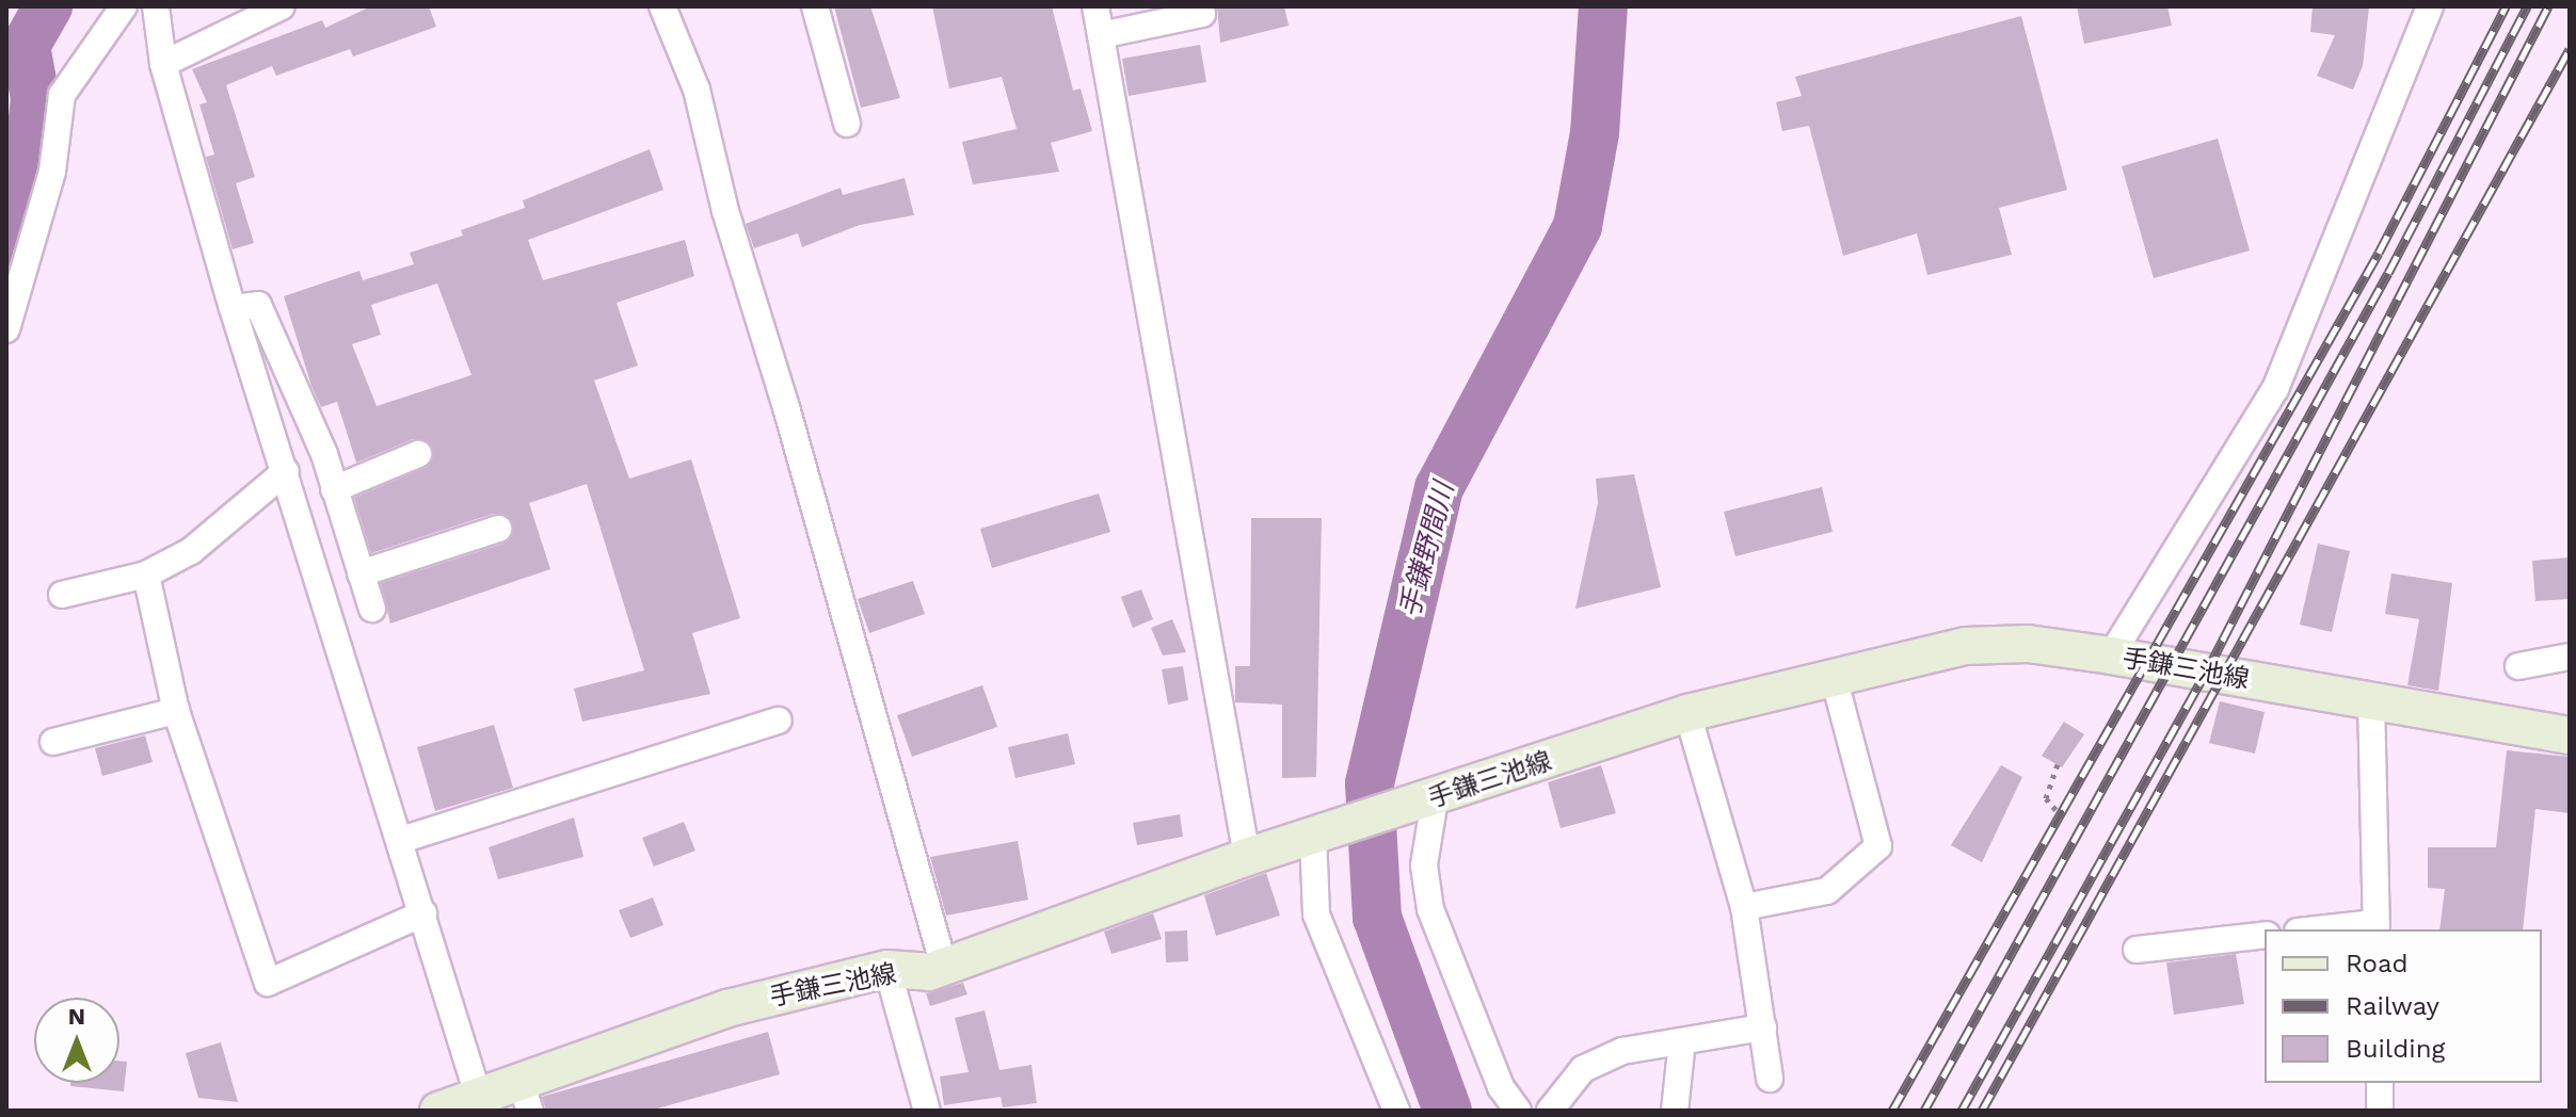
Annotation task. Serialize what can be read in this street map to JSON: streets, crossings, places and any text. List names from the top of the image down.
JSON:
{
  "streets": {
    "main road": ["手鎌三池線"]
  },
  "water": ["手鎌野間川"],
  "legend": ["Road", "Railway", "Building"],
  "north": "top"
}
